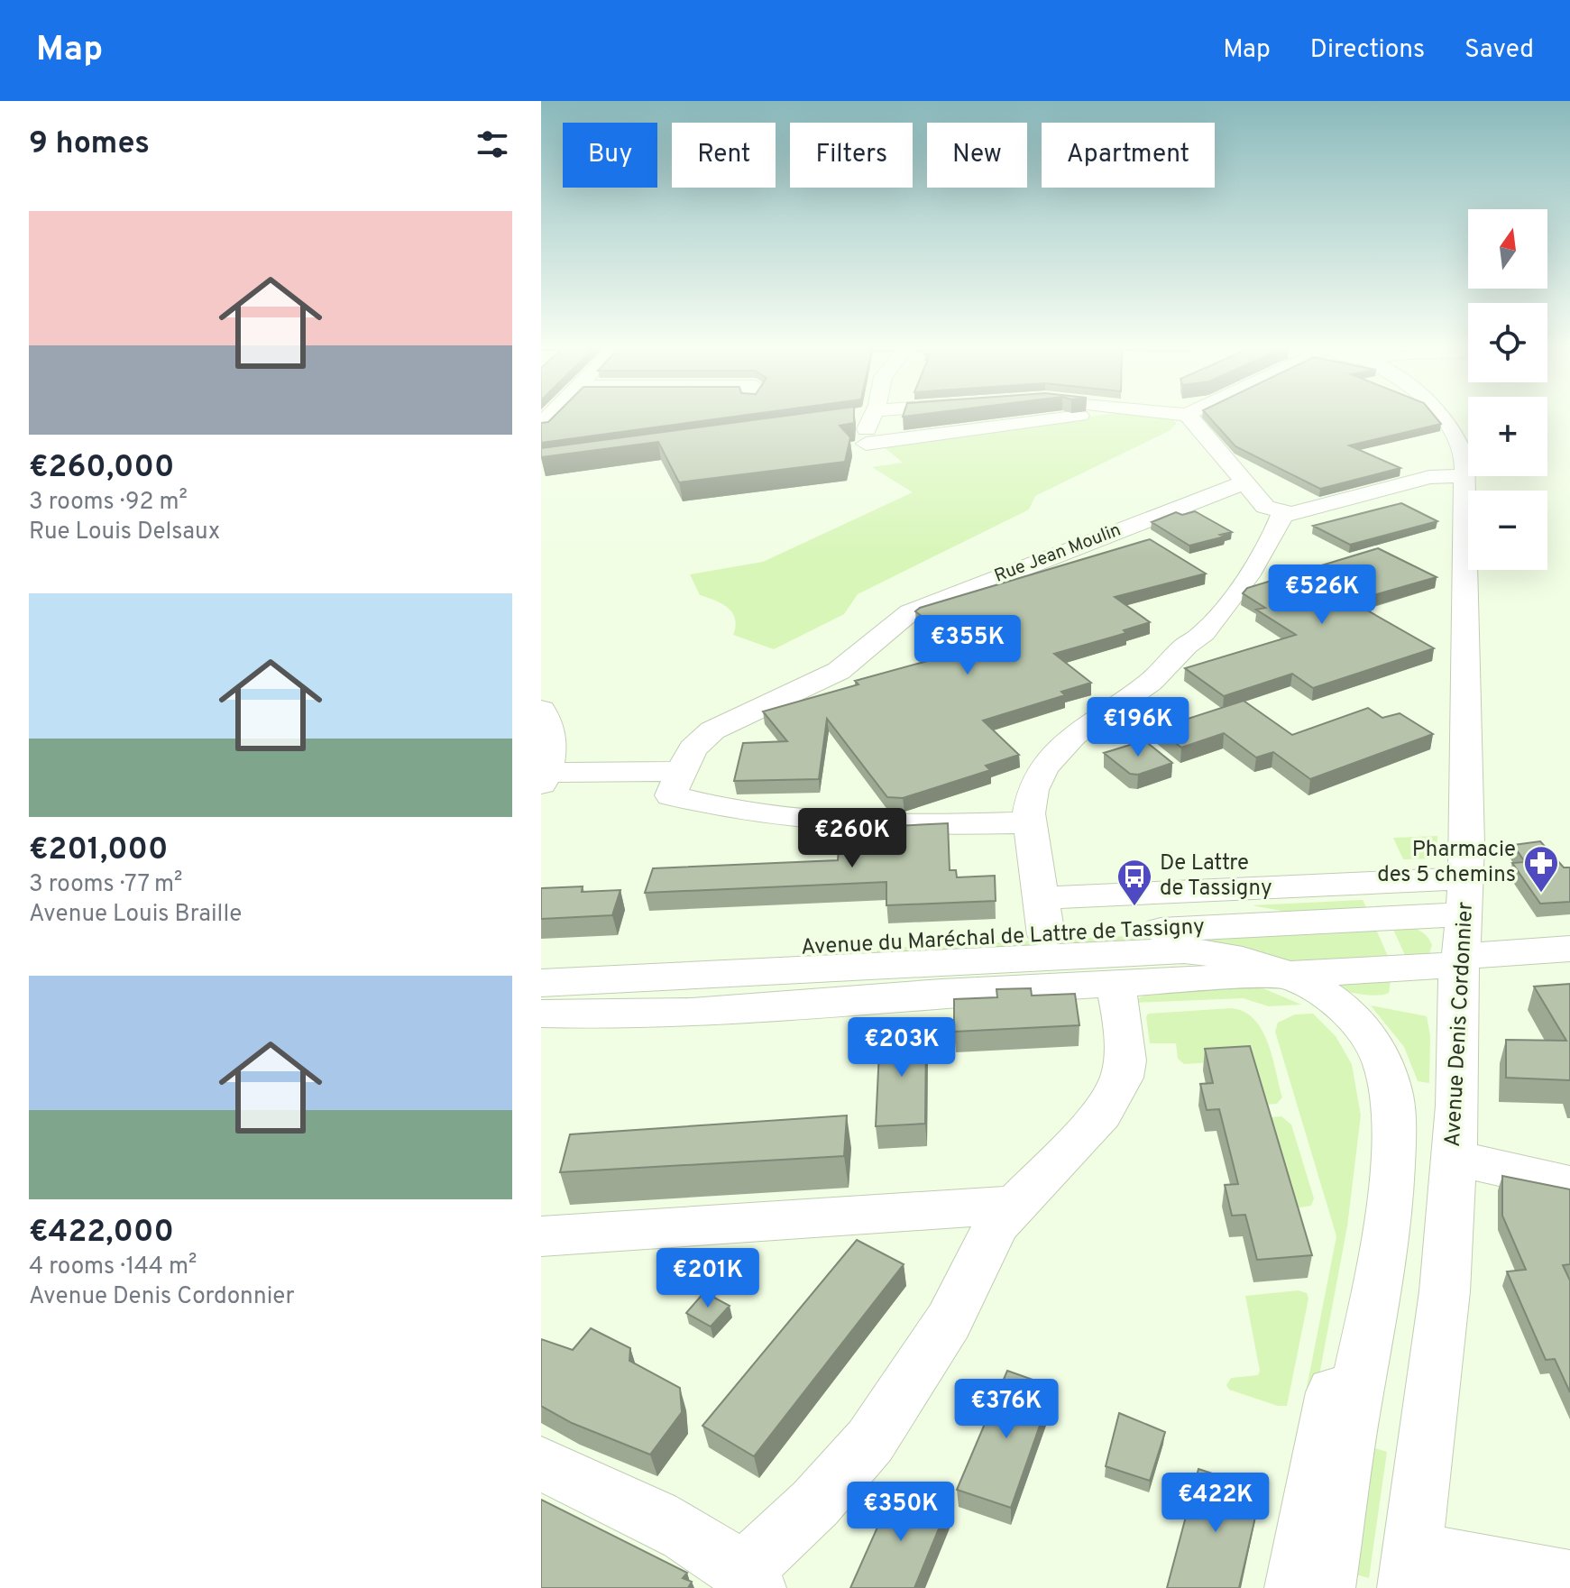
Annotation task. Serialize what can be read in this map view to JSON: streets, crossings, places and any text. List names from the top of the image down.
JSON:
{
  "streets": {
    "street": ["Rue Jean Moulin", "Avenue du Maréchal de Lattre de Tassigny", "Avenue Denis Cordonnier"]
  },
  "crossings": [
    ["Avenue du Maréchal de Lattre de Tassigny", "Avenue Denis Cordonnier"]
  ],
  "places": {
    "pharmacy": ["Pharmacie des 5 chemins"],
    "bus stop": ["De Lattre de Tassigny"]
  },
  "north": "top",
  "page": {
    "header": "Map",
    "nav": ["Map", "Directions", "Saved"],
    "heading": "9 homes",
    "chip": [
      "Buy",
      "Rent",
      "Filters",
      "New",
      "Apartment"
    ],
    "list": [
      {
        "name": "€260,000",
        "note": "3 rooms · 92 m² · Rue Louis Delsaux"
      },
      {
        "name": "€201,000",
        "note": "3 rooms · 77 m² · Avenue Louis Braille"
      },
      {
        "name": "€422,000",
        "note": "4 rooms · 144 m² · Avenue Denis Cordonnier"
      }
    ],
    "map_buttons": ["+", "−"],
    "price": [
      "€526K",
      "€355K",
      "€196K",
      "€260K",
      "€203K",
      "€201K",
      "€376K",
      "€422K",
      "€350K"
    ]
  }
}
